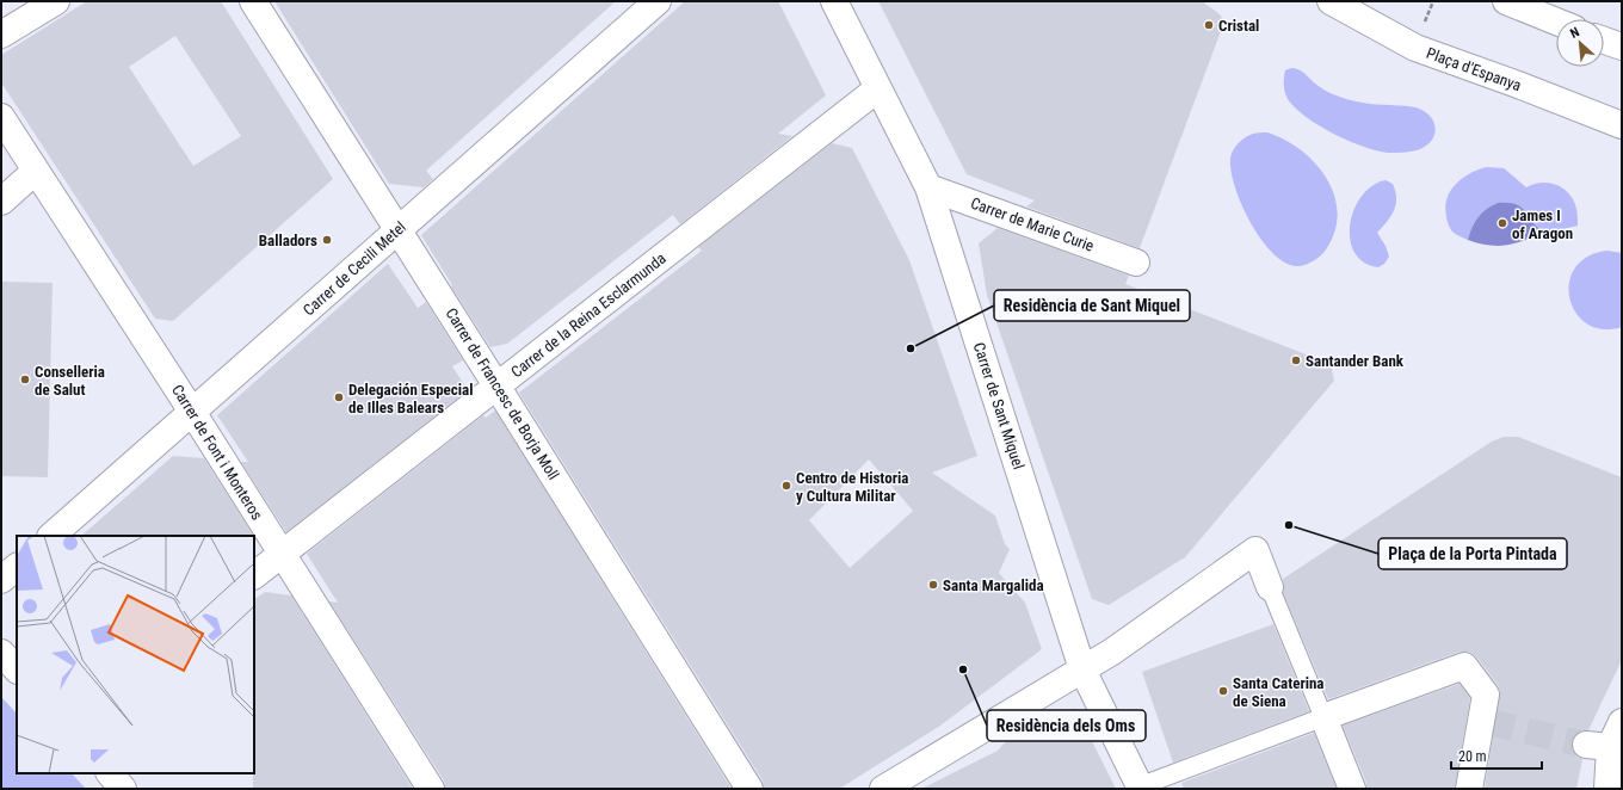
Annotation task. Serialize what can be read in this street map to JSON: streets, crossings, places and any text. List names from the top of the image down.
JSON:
{
  "streets": {
    "street": [
      "Plaça d'Espanya",
      "Carrer de Marie Curie",
      "Carrer de Cecili Metel",
      "Carrer de la Reina Esclarmunda",
      "Carrer de Francesc de Borja Moll",
      "Carrer de Sant Miquel",
      "Carrer de Font i Monteros"
    ]
  },
  "crossings": [
    ["Carrer de Marie Curie", "Carrer de Sant Miquel"],
    ["Carrer de Cecili Metel", "Carrer de Francesc de Borja Moll"],
    ["Carrer de Cecili Metel", "Carrer de Font i Monteros"],
    ["Carrer de la Reina Esclarmunda", "Carrer de Francesc de Borja Moll"],
    ["Carrer de la Reina Esclarmunda", "Carrer de Sant Miquel"],
    ["Carrer de la Reina Esclarmunda", "Carrer de Font i Monteros"]
  ],
  "places": [
    "Cristal",
    "James I of Aragon",
    "Balladors",
    "Residència de Sant Miquel",
    "Santander Bank",
    "Conselleria de Salut",
    "Delegación Especial de Illes Balears",
    "Centro de Historia y Cultura Militar",
    "Plaça de la Porta Pintada",
    "Santa Margalida",
    "Residència dels Oms",
    "Santa Caterina de Siena"
  ],
  "scale_bar": "20 m",
  "north": "top left"
}
